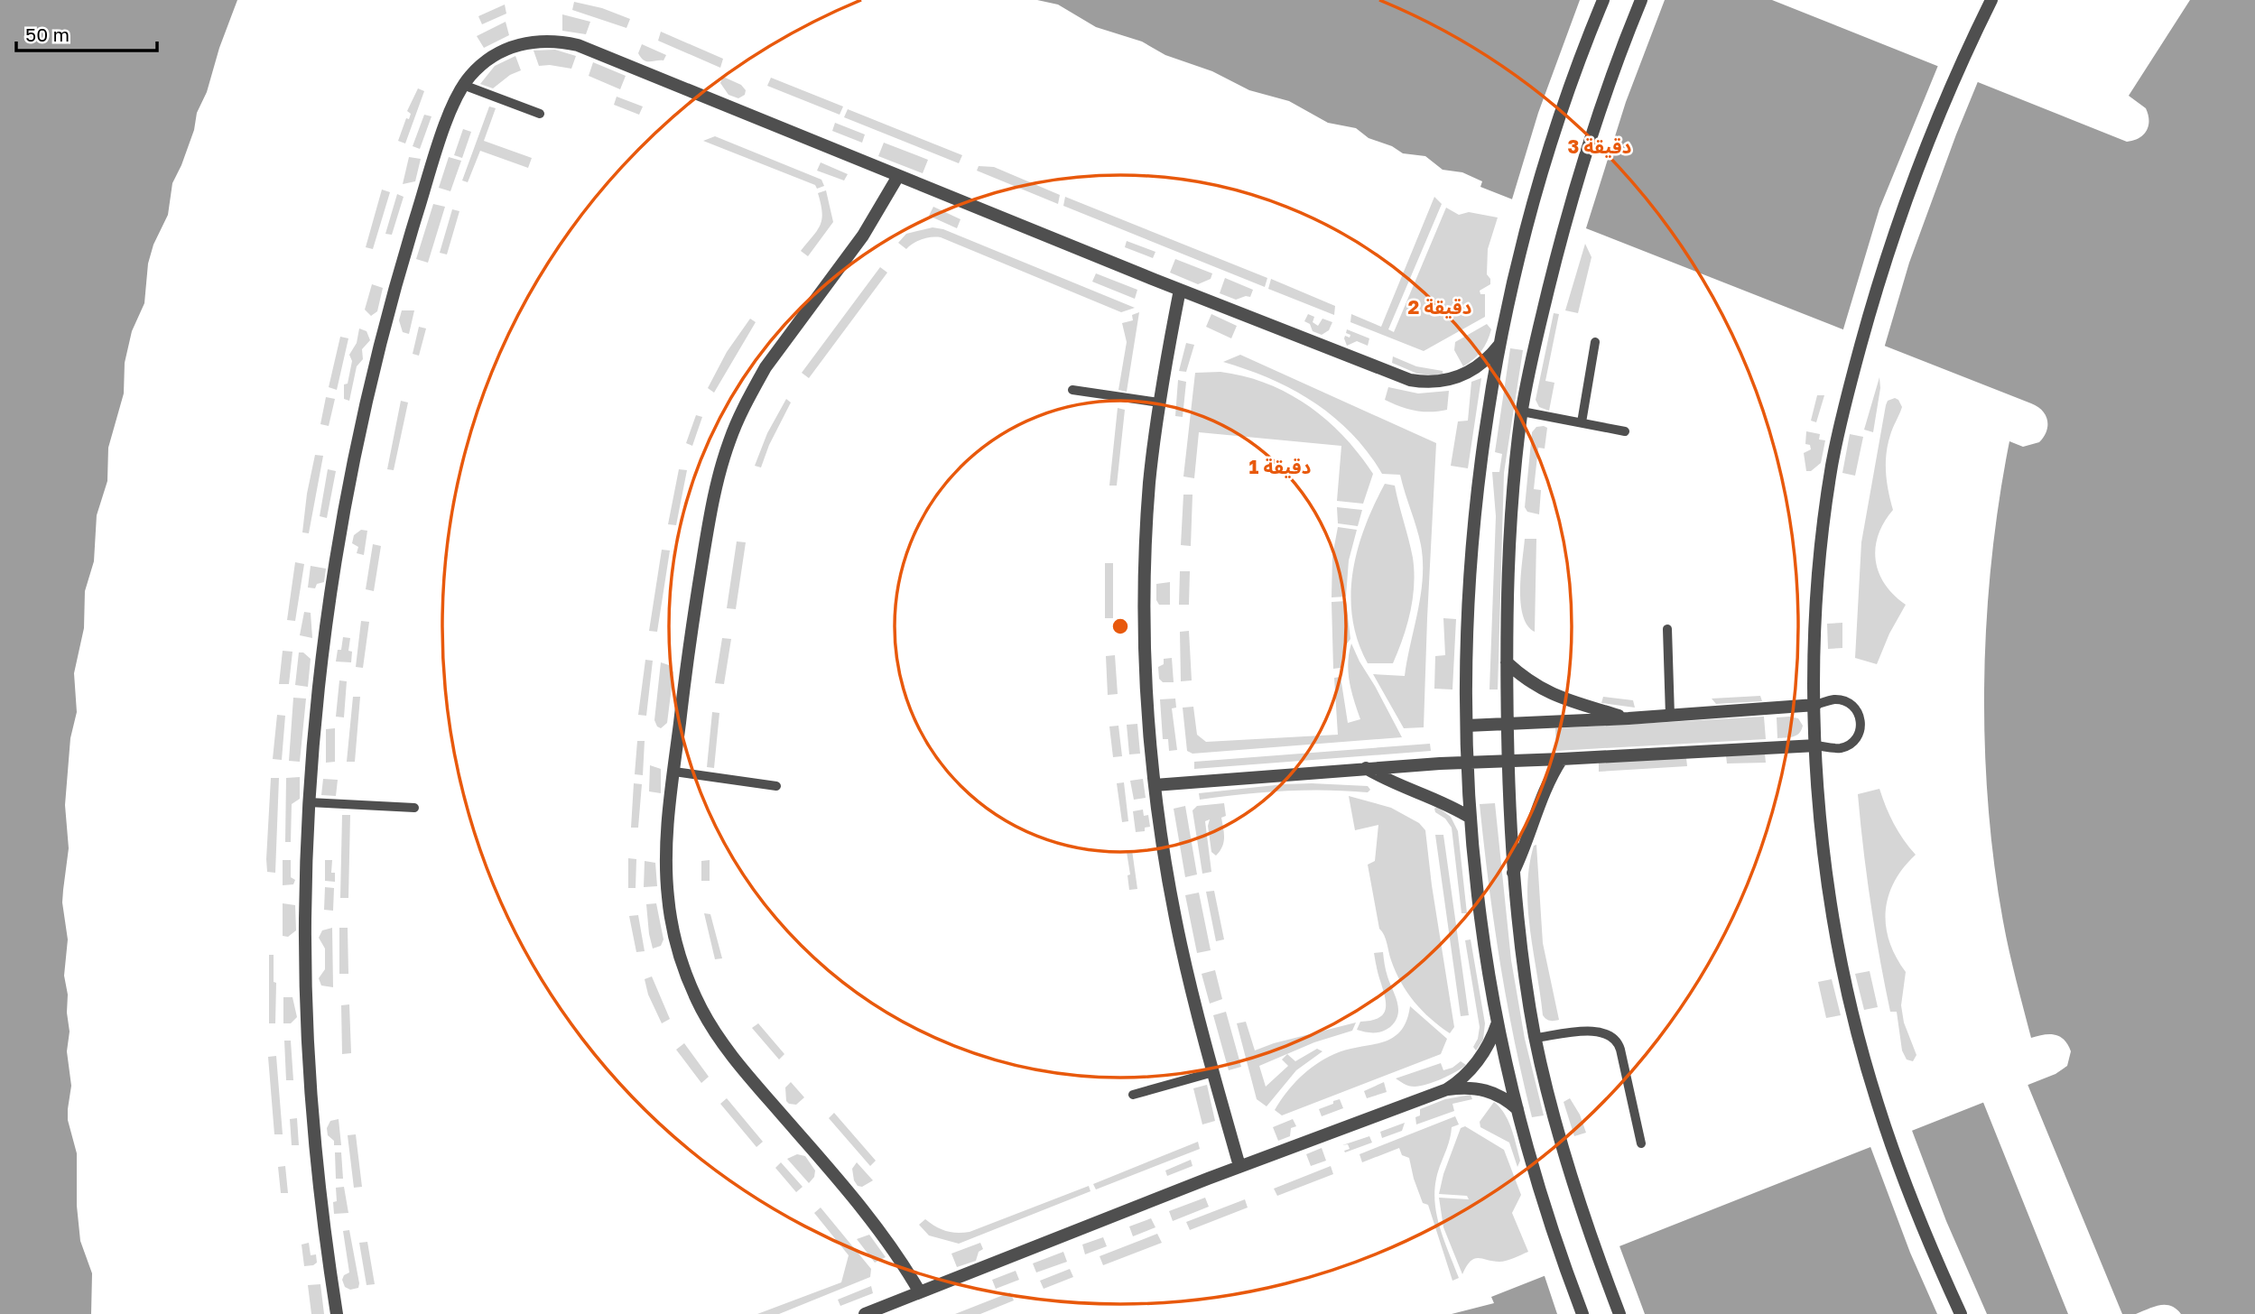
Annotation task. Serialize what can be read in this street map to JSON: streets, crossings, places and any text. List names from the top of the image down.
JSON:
{
  "scale_bar": "50 m",
  "rings": ["3 دقيقة", "2 دقيقة", "1 دقيقة"]
}
